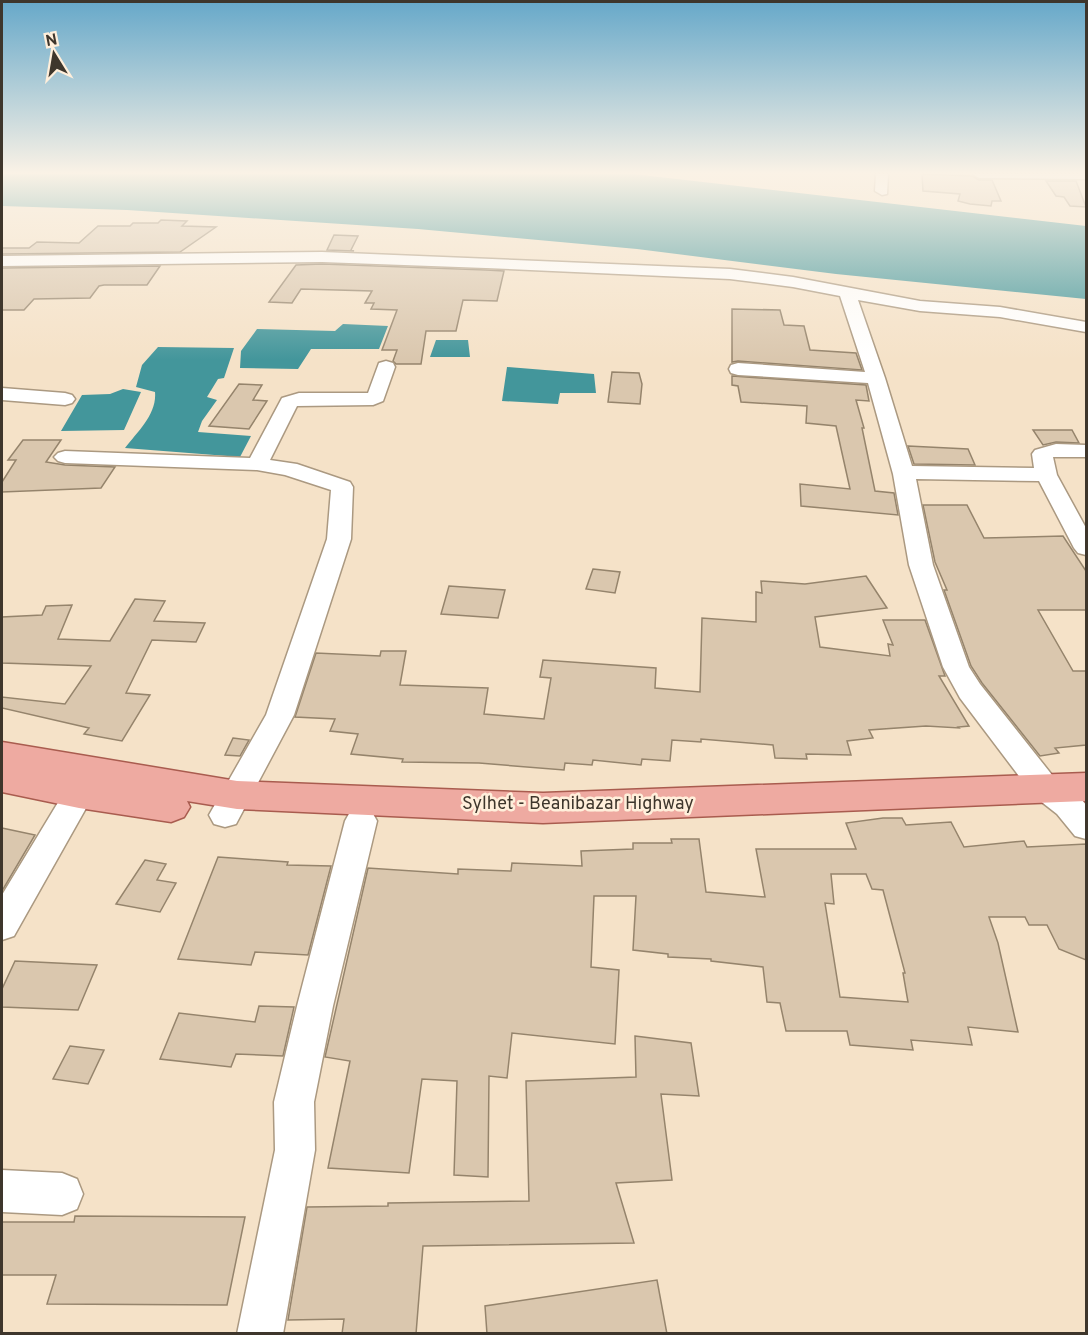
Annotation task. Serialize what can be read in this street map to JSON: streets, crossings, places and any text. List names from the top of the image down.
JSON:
{
  "streets": {
    "main road": ["Sylhet - Beanibazar Highway"]
  },
  "north": "top"
}
